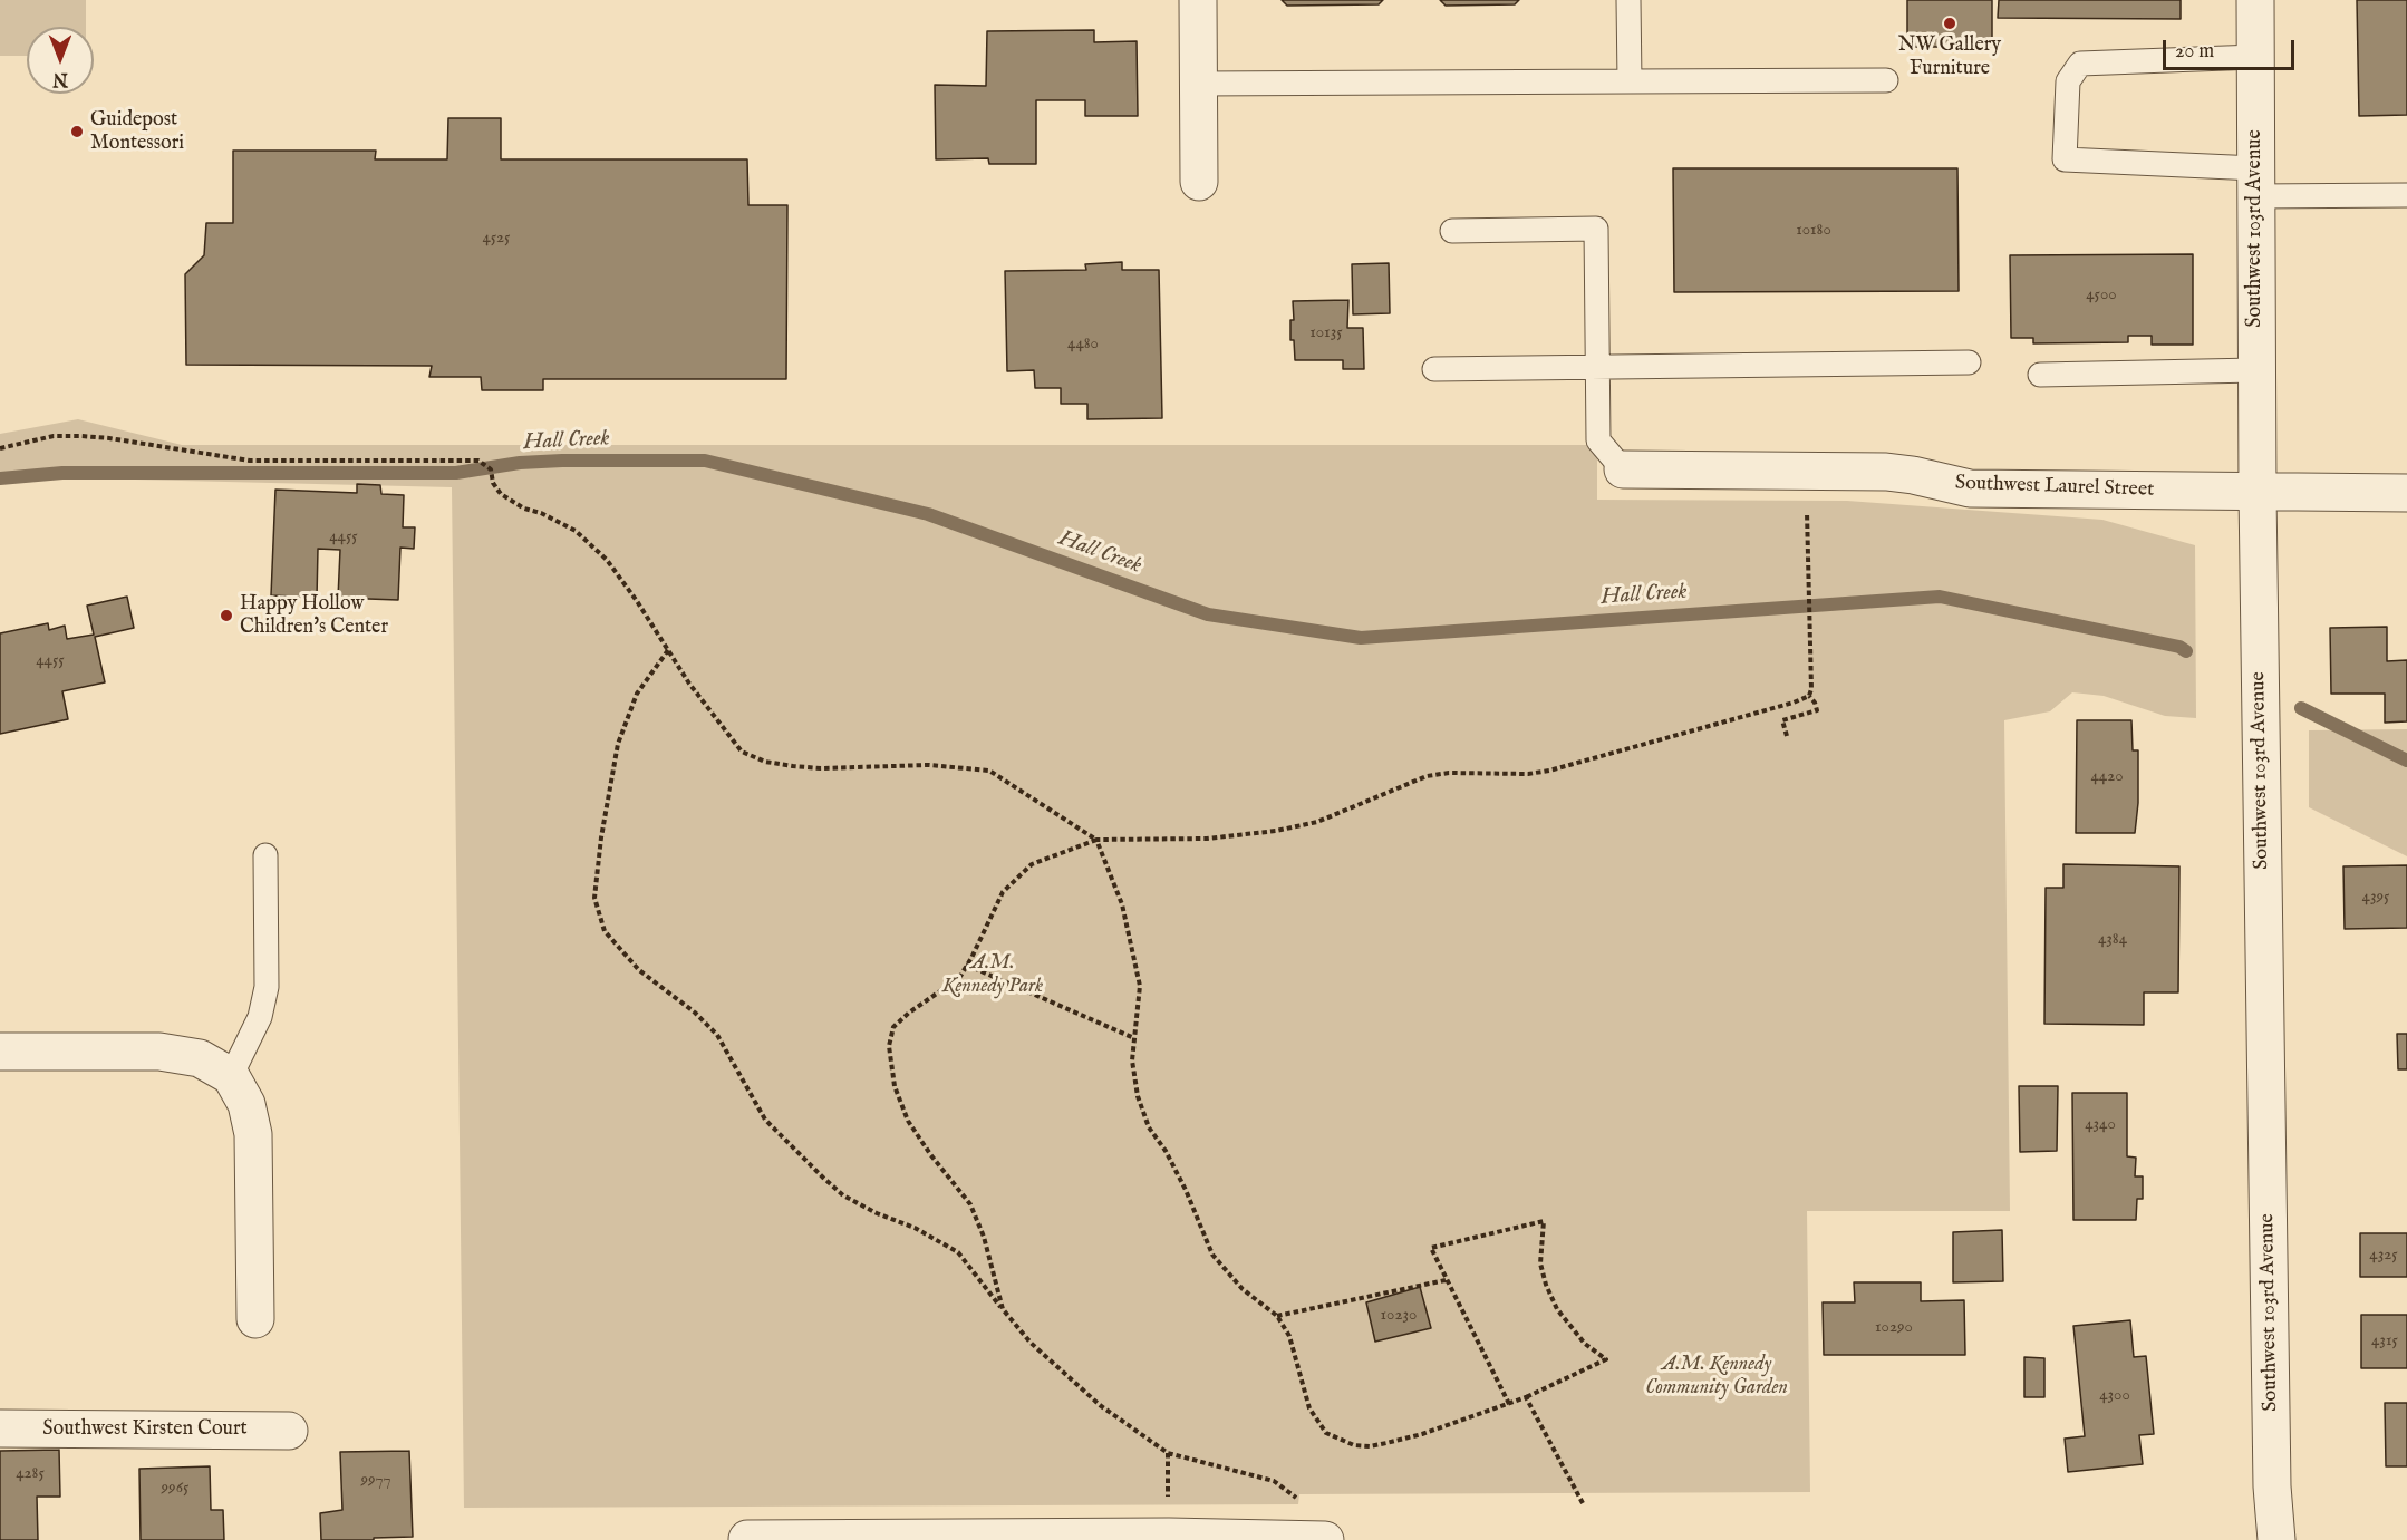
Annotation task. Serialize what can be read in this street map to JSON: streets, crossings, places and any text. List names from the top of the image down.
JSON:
{
  "streets": {
    "street": ["Southwest 103rd Avenue", "Southwest Laurel Street", "Southwest Kirsten Court"]
  },
  "crossings": [
    ["Southwest 103rd Avenue", "Southwest Laurel Street"]
  ],
  "water": ["Hall Creek"],
  "parks": ["A.M. Kennedy Park", "A.M. Kennedy Community Garden"],
  "places": ["NW Gallery Furniture", "Guidepost Montessori", "Happy Hollow Children's Center"],
  "house_numbers": [
    "10180",
    "4525",
    "4500",
    "10135",
    "4480",
    "4455",
    "4455",
    "4420",
    "4395",
    "4384",
    "4340",
    "4325",
    "10230",
    "10290",
    "4315",
    "4300",
    "4285",
    "9977",
    "9965"
  ],
  "scale_bar": "20 m",
  "north": "bottom"
}
